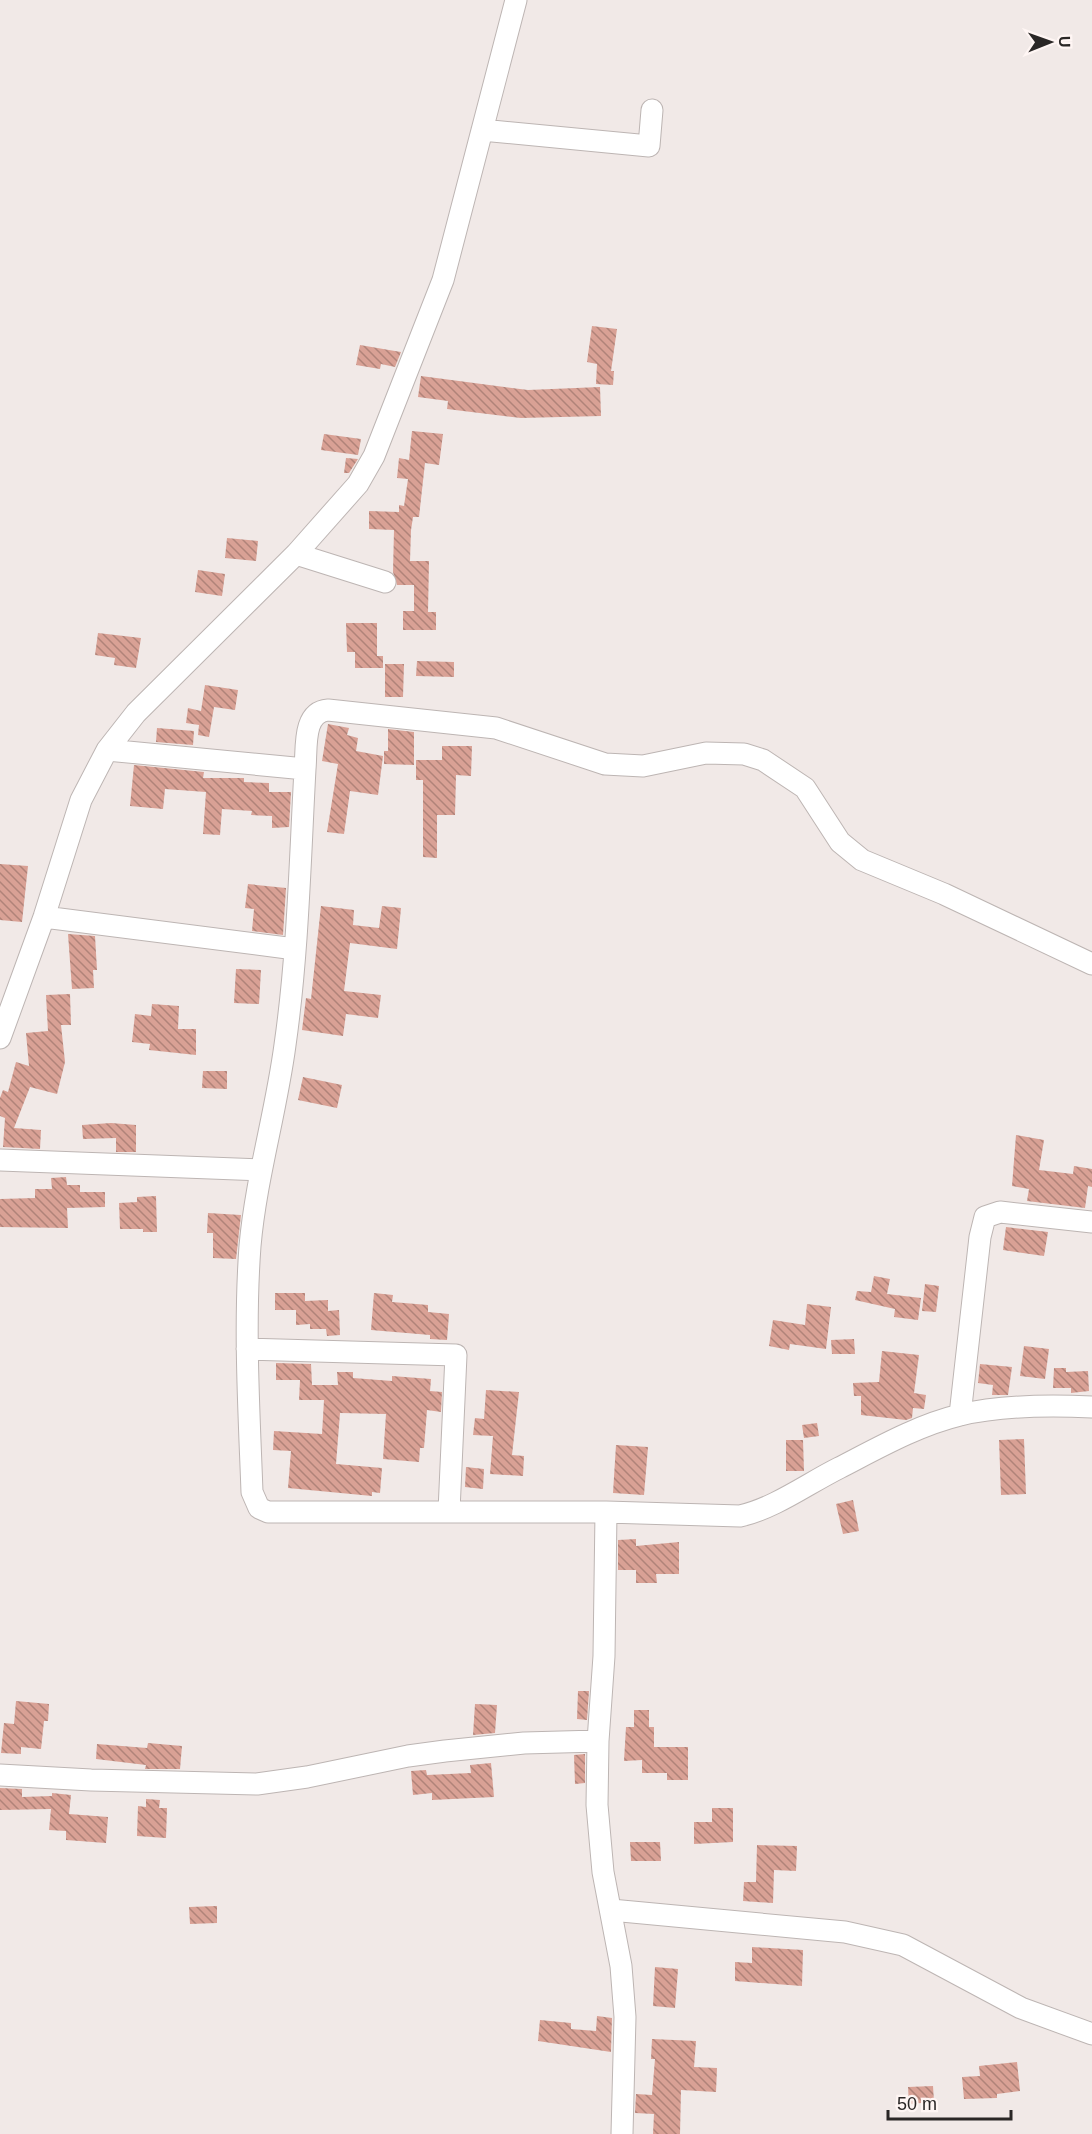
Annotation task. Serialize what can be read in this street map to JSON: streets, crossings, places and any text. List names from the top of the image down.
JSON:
{
  "scale_bar": "50 m",
  "north": "right"
}
